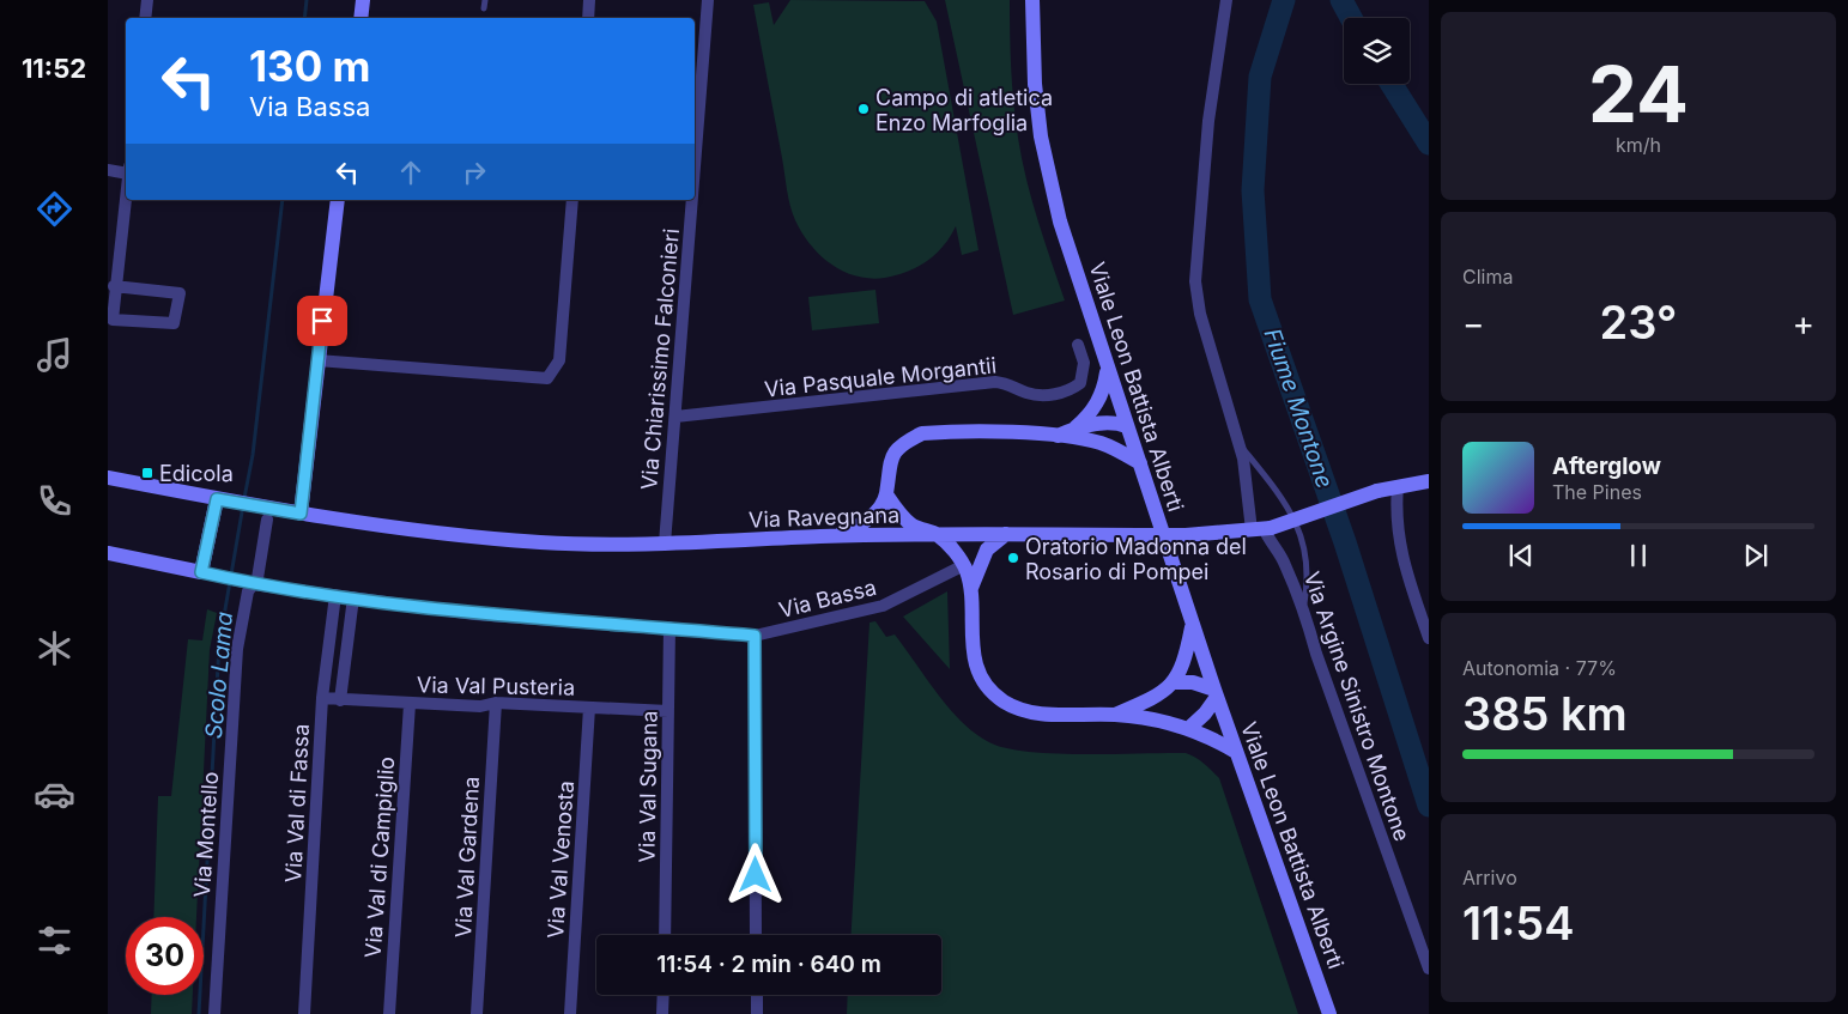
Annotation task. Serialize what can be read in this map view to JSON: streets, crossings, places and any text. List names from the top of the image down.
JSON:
{
  "streets": {
    "main road": ["Viale Leon Battista Alberti", "Via Ravegnana"],
    "street": [
      "Via Chiarissimo Falconieri",
      "Via Pasquale Morgantii",
      "Via Bassa",
      "Via Val Pusteria",
      "Via Argine Sinistro Montone",
      "Via Val Sugana",
      "Via Val di Fassa",
      "Via Montello",
      "Via Val di Campiglio",
      "Via Val Gardena",
      "Via Val Venosta"
    ]
  },
  "crossings": [
    ["Via Chiarissimo Falconieri", "Via Pasquale Morgantii"],
    ["Via Chiarissimo Falconieri", "Via Ravegnana"],
    ["Via Ravegnana", "Via Argine Sinistro Montone"],
    ["Via Ravegnana", "Via Montello"],
    ["Via Bassa", "Via Val Sugana"],
    ["Via Bassa", "Via Val di Fassa"],
    ["Via Bassa", "Via Montello"],
    ["Via Val Pusteria", "Via Val Sugana"],
    ["Via Val Pusteria", "Via Val di Fassa"],
    ["Via Val Pusteria", "Via Val di Campiglio"],
    ["Via Val Pusteria", "Via Val Gardena"],
    ["Via Val Pusteria", "Via Val Venosta"]
  ],
  "water": ["Fiume Montone", "Scolo Lama"],
  "places": {
    "other": ["Campo di atletica Enzo Marfoglia", "Oratorio Madonna del Rosario di Pompei"],
    "transit": ["Edicola"]
  },
  "page": {
    "tabs": "11:52",
    "tile": [
      ["24", "km/h"],
      "Clima",
      ["Autonomia · 77%", "385 km"],
      ["Arrivo", "11:54"]
    ],
    "turn": ["130 m", "Via Bassa"],
    "heat": ["−", "23°", "+"],
    "song": ["Afterglow", "The Pines"],
    "limit": "30",
    "trip": "11:54 · 2 min · 640 m"
  }
}
